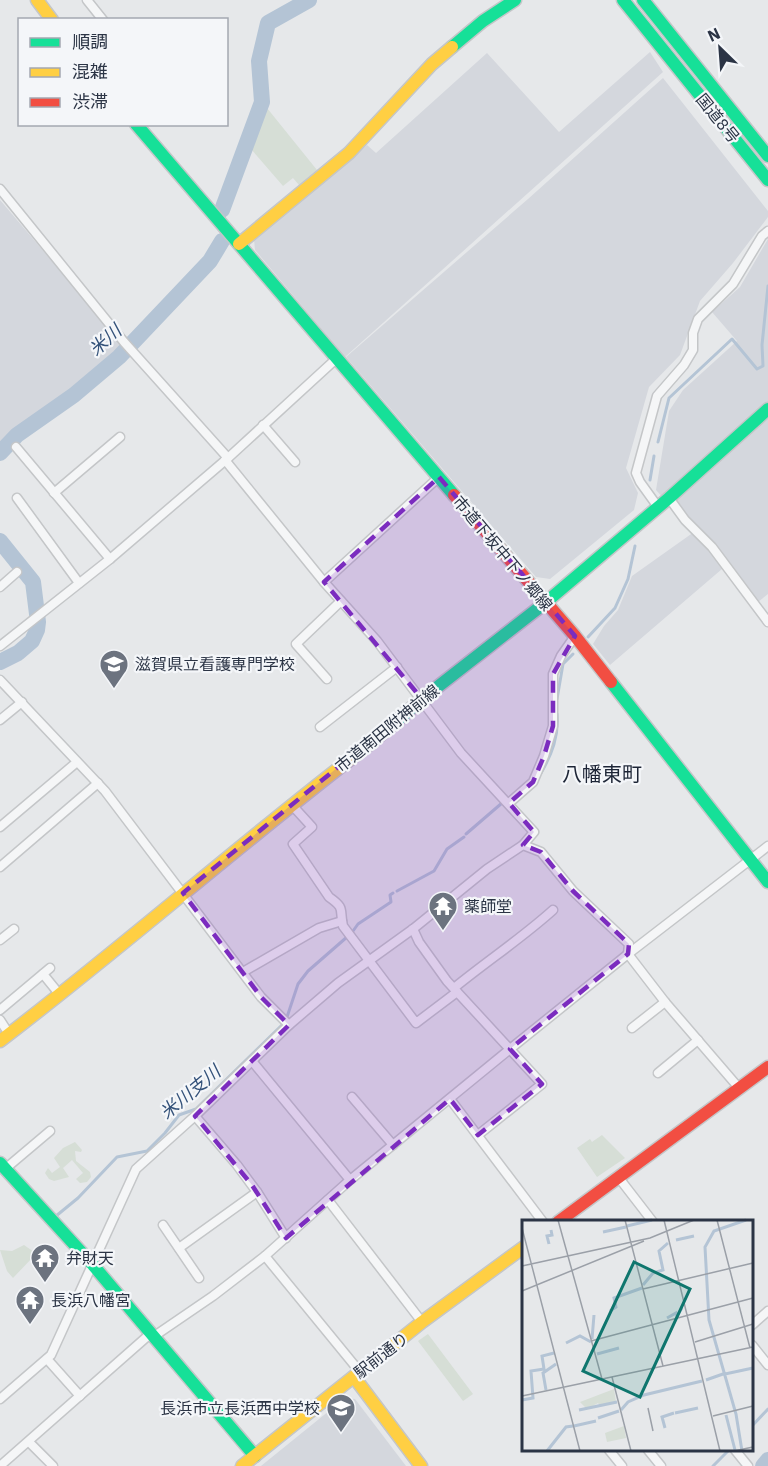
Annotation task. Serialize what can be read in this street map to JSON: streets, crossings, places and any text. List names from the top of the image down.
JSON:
{
  "streets": {
    "main road": [
      "国道8号",
      "市道下坂中下ノ郷線",
      "市道南田附神前線",
      "駅前通り"
    ]
  },
  "crossings": [
    ["市道下坂中下ノ郷線", "市道南田附神前線"]
  ],
  "districts": ["八幡東町"],
  "water": ["米川", "米川支川"],
  "places": {
    "school or university": ["滋賀県立看護専門学校", "長浜市立長浜西中学校"],
    "temple": ["薬師堂", "弁財天", "長浜八幡宮"]
  },
  "legend": ["順調", "混雑", "渋滞"],
  "north": "top left"
}
